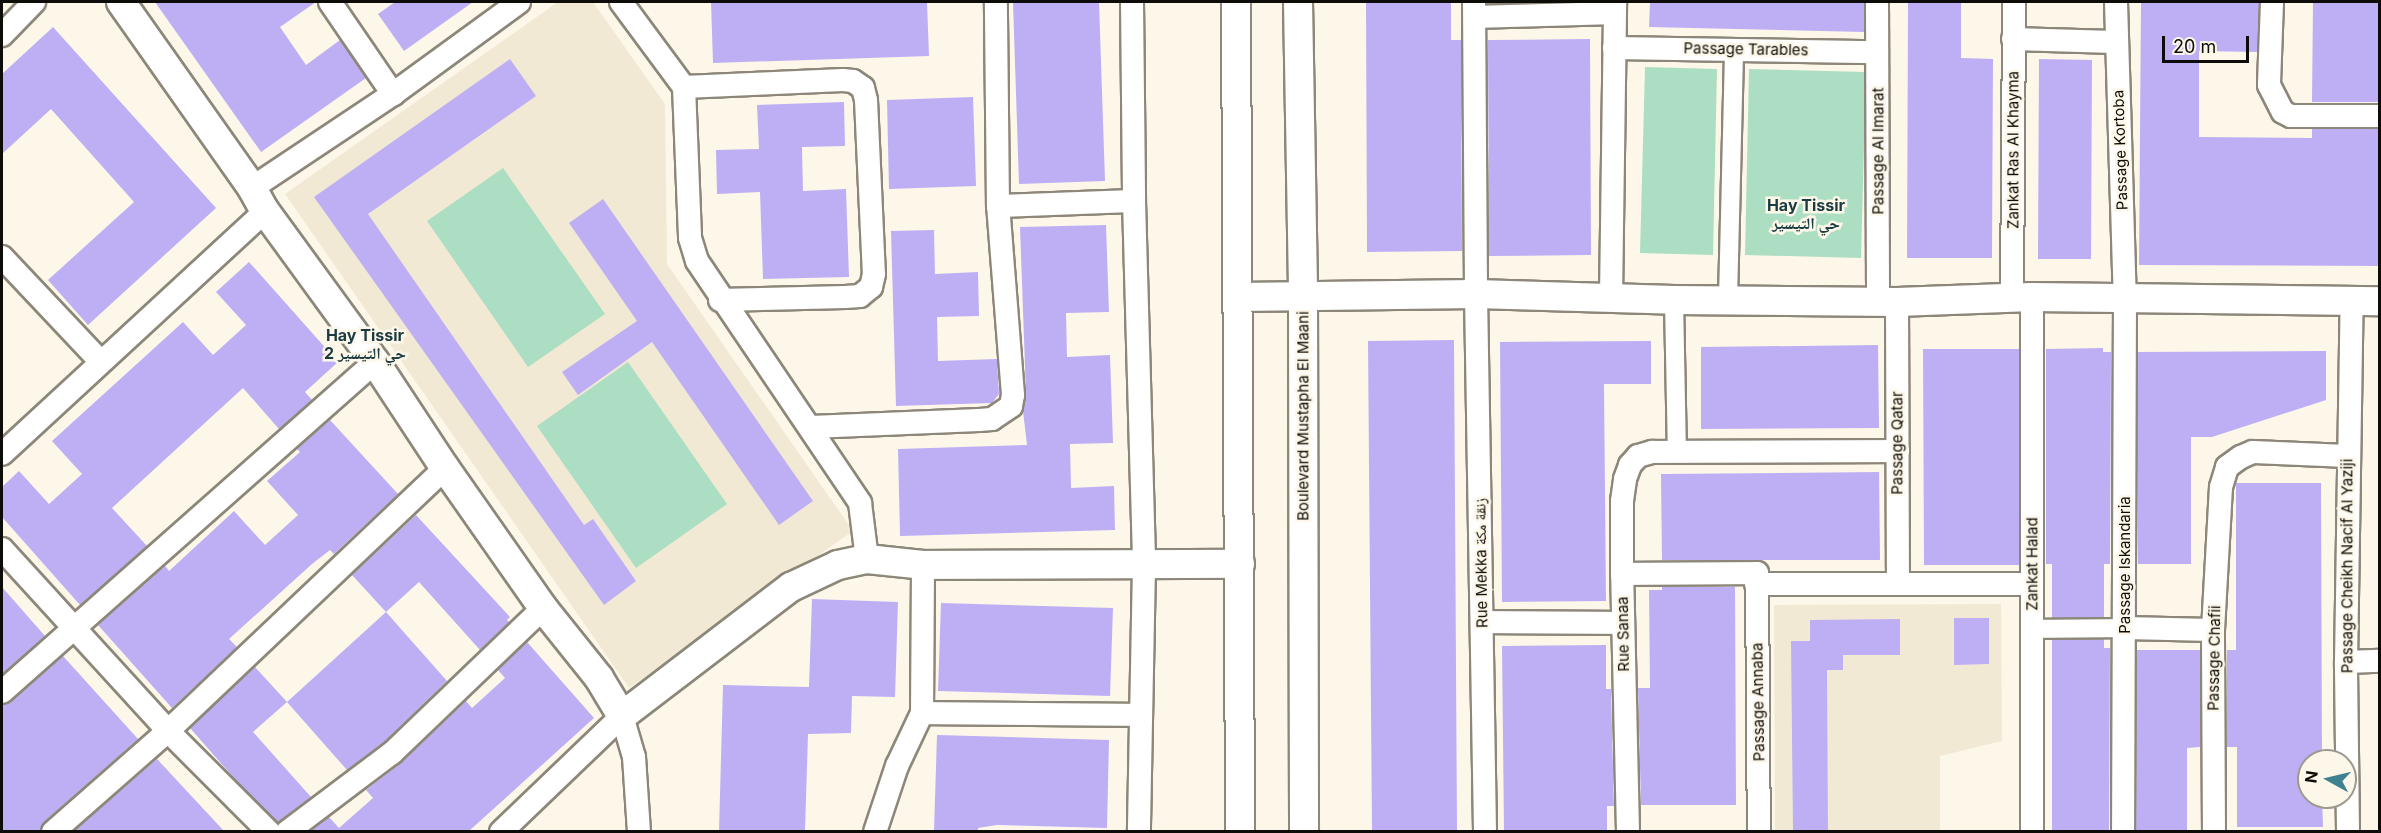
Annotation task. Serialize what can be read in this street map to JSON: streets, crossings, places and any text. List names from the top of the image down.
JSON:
{
  "streets": {
    "street": [
      "Passage Tarables",
      "Zankat Ras Al Khayma",
      "Passage Kortoba",
      "Passage Al Imarat",
      "Boulevard Mustapha El Maani",
      "Passage Qatar",
      "Rue Mekka زنقة مكة",
      "Zankat Halad",
      "Passage Iskandaria",
      "Passage Cheikh Nacif Al Yaziji",
      "Rue Sanaa",
      "Passage Chafii",
      "Passage Annaba"
    ]
  },
  "crossings": [
    ["Passage Tarables", "Passage Al Imarat"],
    ["Zankat Ras Al Khayma", "Zankat Halad"],
    ["Passage Kortoba", "Passage Iskandaria"],
    ["Passage Al Imarat", "Passage Qatar"],
    ["Passage Cheikh Nacif Al Yaziji", "Passage Chafii"]
  ],
  "districts": ["Hay Tissir حي التيسير", "Hay Tissir 2 حي التيسير"],
  "scale_bar": "20 m",
  "north": "left"
}
